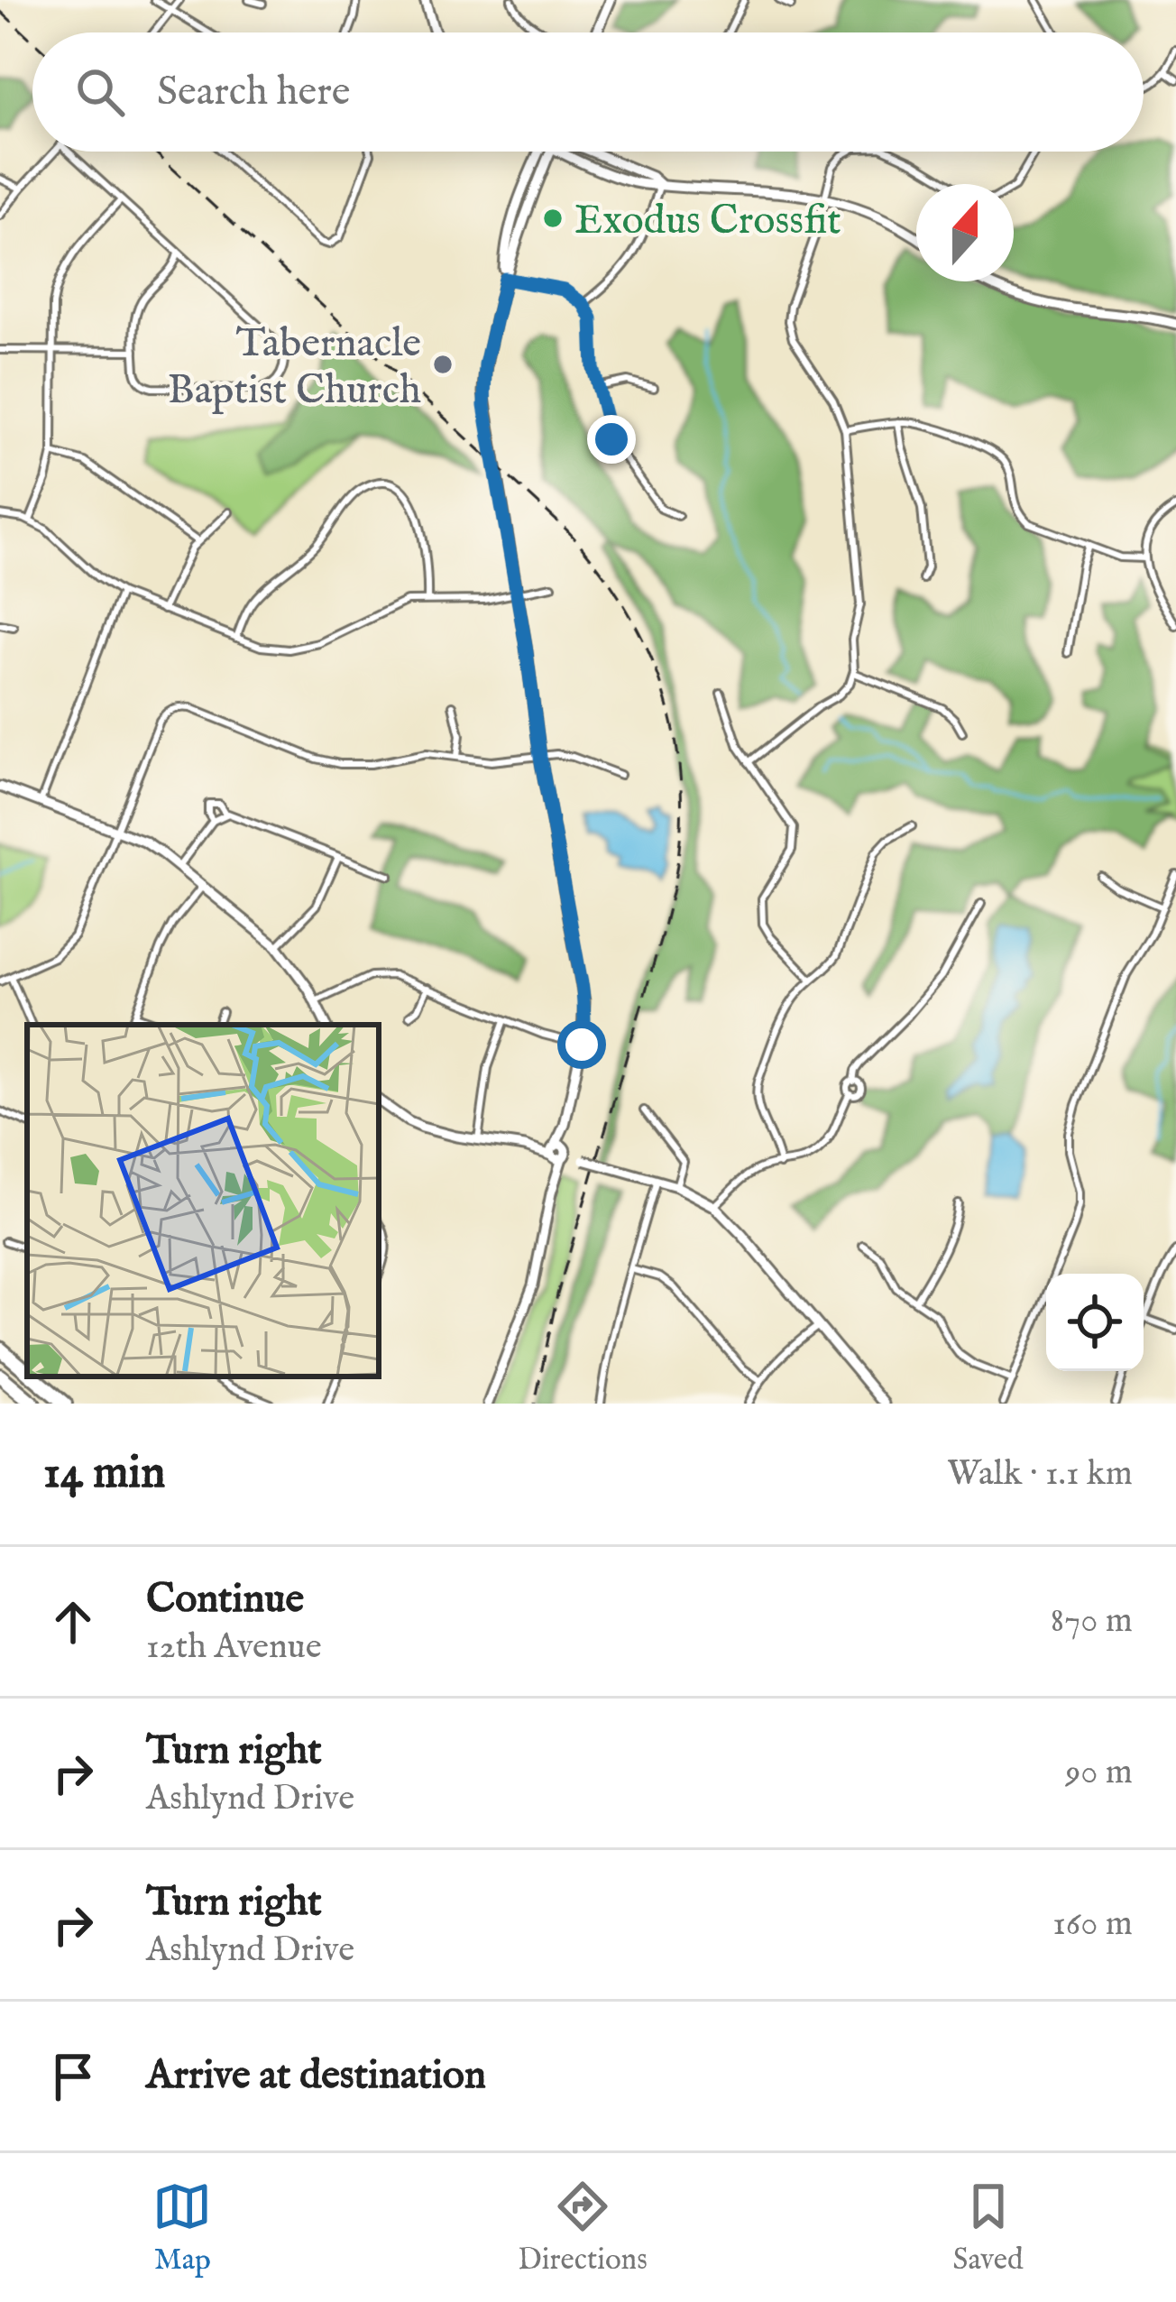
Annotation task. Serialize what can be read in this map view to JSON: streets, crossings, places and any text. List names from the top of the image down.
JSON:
{
  "places": ["Exodus Crossfit", "Tabernacle Baptist Church"],
  "north": "top",
  "page": {
    "search": "Search here",
    "heading": ["14 min", "Walk · 1.1 km"],
    "list": [
      ["Continue", "12th Avenue", "870 m"],
      ["Turn right", "Ashlynd Drive", "90 m"],
      ["Turn right", "Ashlynd Drive", "160 m"],
      "Arrive at destination"
    ],
    "nav": ["Map", "Directions", "Saved"]
  }
}
